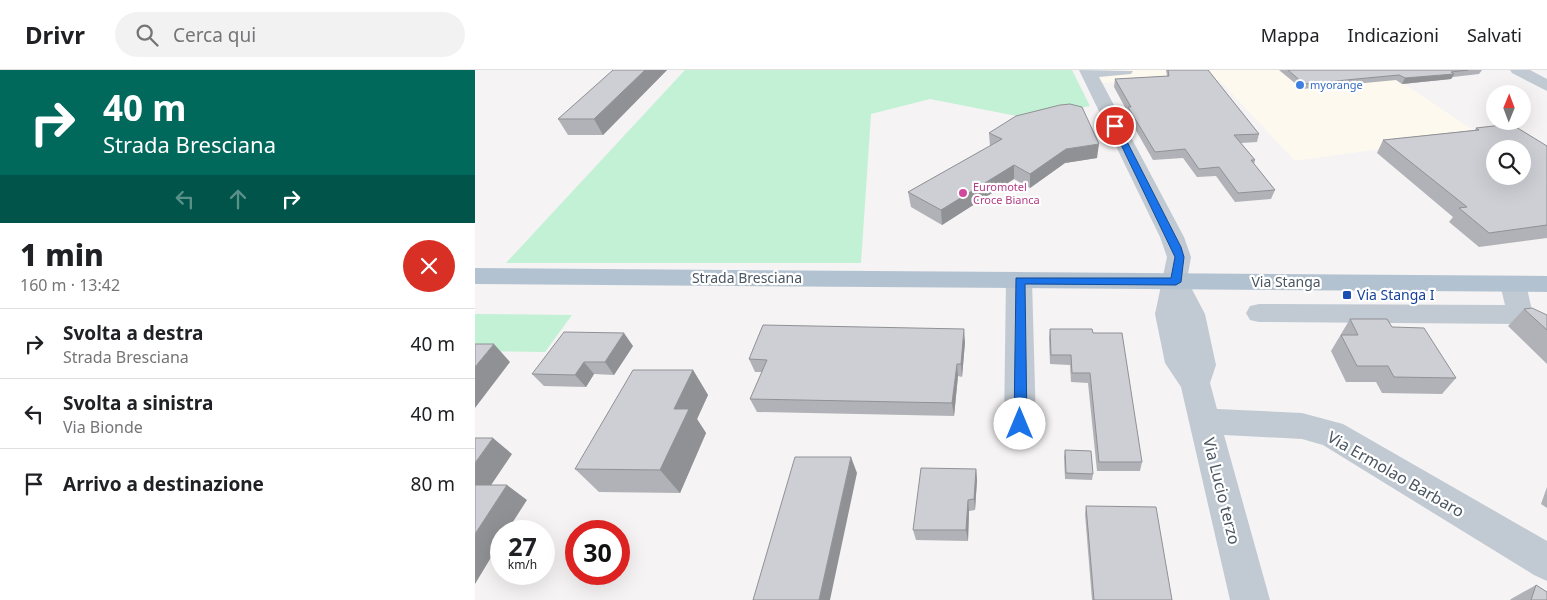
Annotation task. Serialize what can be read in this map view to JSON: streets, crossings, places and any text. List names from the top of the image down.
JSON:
{
  "streets": {
    "main road": ["Strada Bresciana", "Via Stanga"],
    "street": ["Via Ermolao Barbaro", "Via Lucio terzo"]
  },
  "crossings": [
    ["Strada Bresciana", "Via Stanga"],
    ["Strada Bresciana", "Via Lucio terzo"],
    ["Via Stanga", "Via Lucio terzo"],
    ["Via Ermolao Barbaro", "Via Lucio terzo"]
  ],
  "places": {
    "other": ["myorange", "Euromotel Croce Bianca"],
    "transit": ["Via Stanga I"]
  },
  "north": "top",
  "page": {
    "header": "Drivr",
    "search": "Cerca qui",
    "nav": ["Mappa", "Indicazioni", "Salvati"],
    "turn": ["40 m", "Strada Bresciana"],
    "heading": ["1 min", "160 m · 13:42"],
    "list": [
      {
        "name": "Svolta a destra",
        "note": "Strada Bresciana",
        "value": "40 m"
      },
      {
        "name": "Svolta a sinistra",
        "note": "Via Bionde",
        "value": "40 m"
      },
      {
        "name": "Arrivo a destinazione",
        "value": "80 m"
      }
    ],
    "speed": "27 km/h",
    "limit": "30"
  }
}
